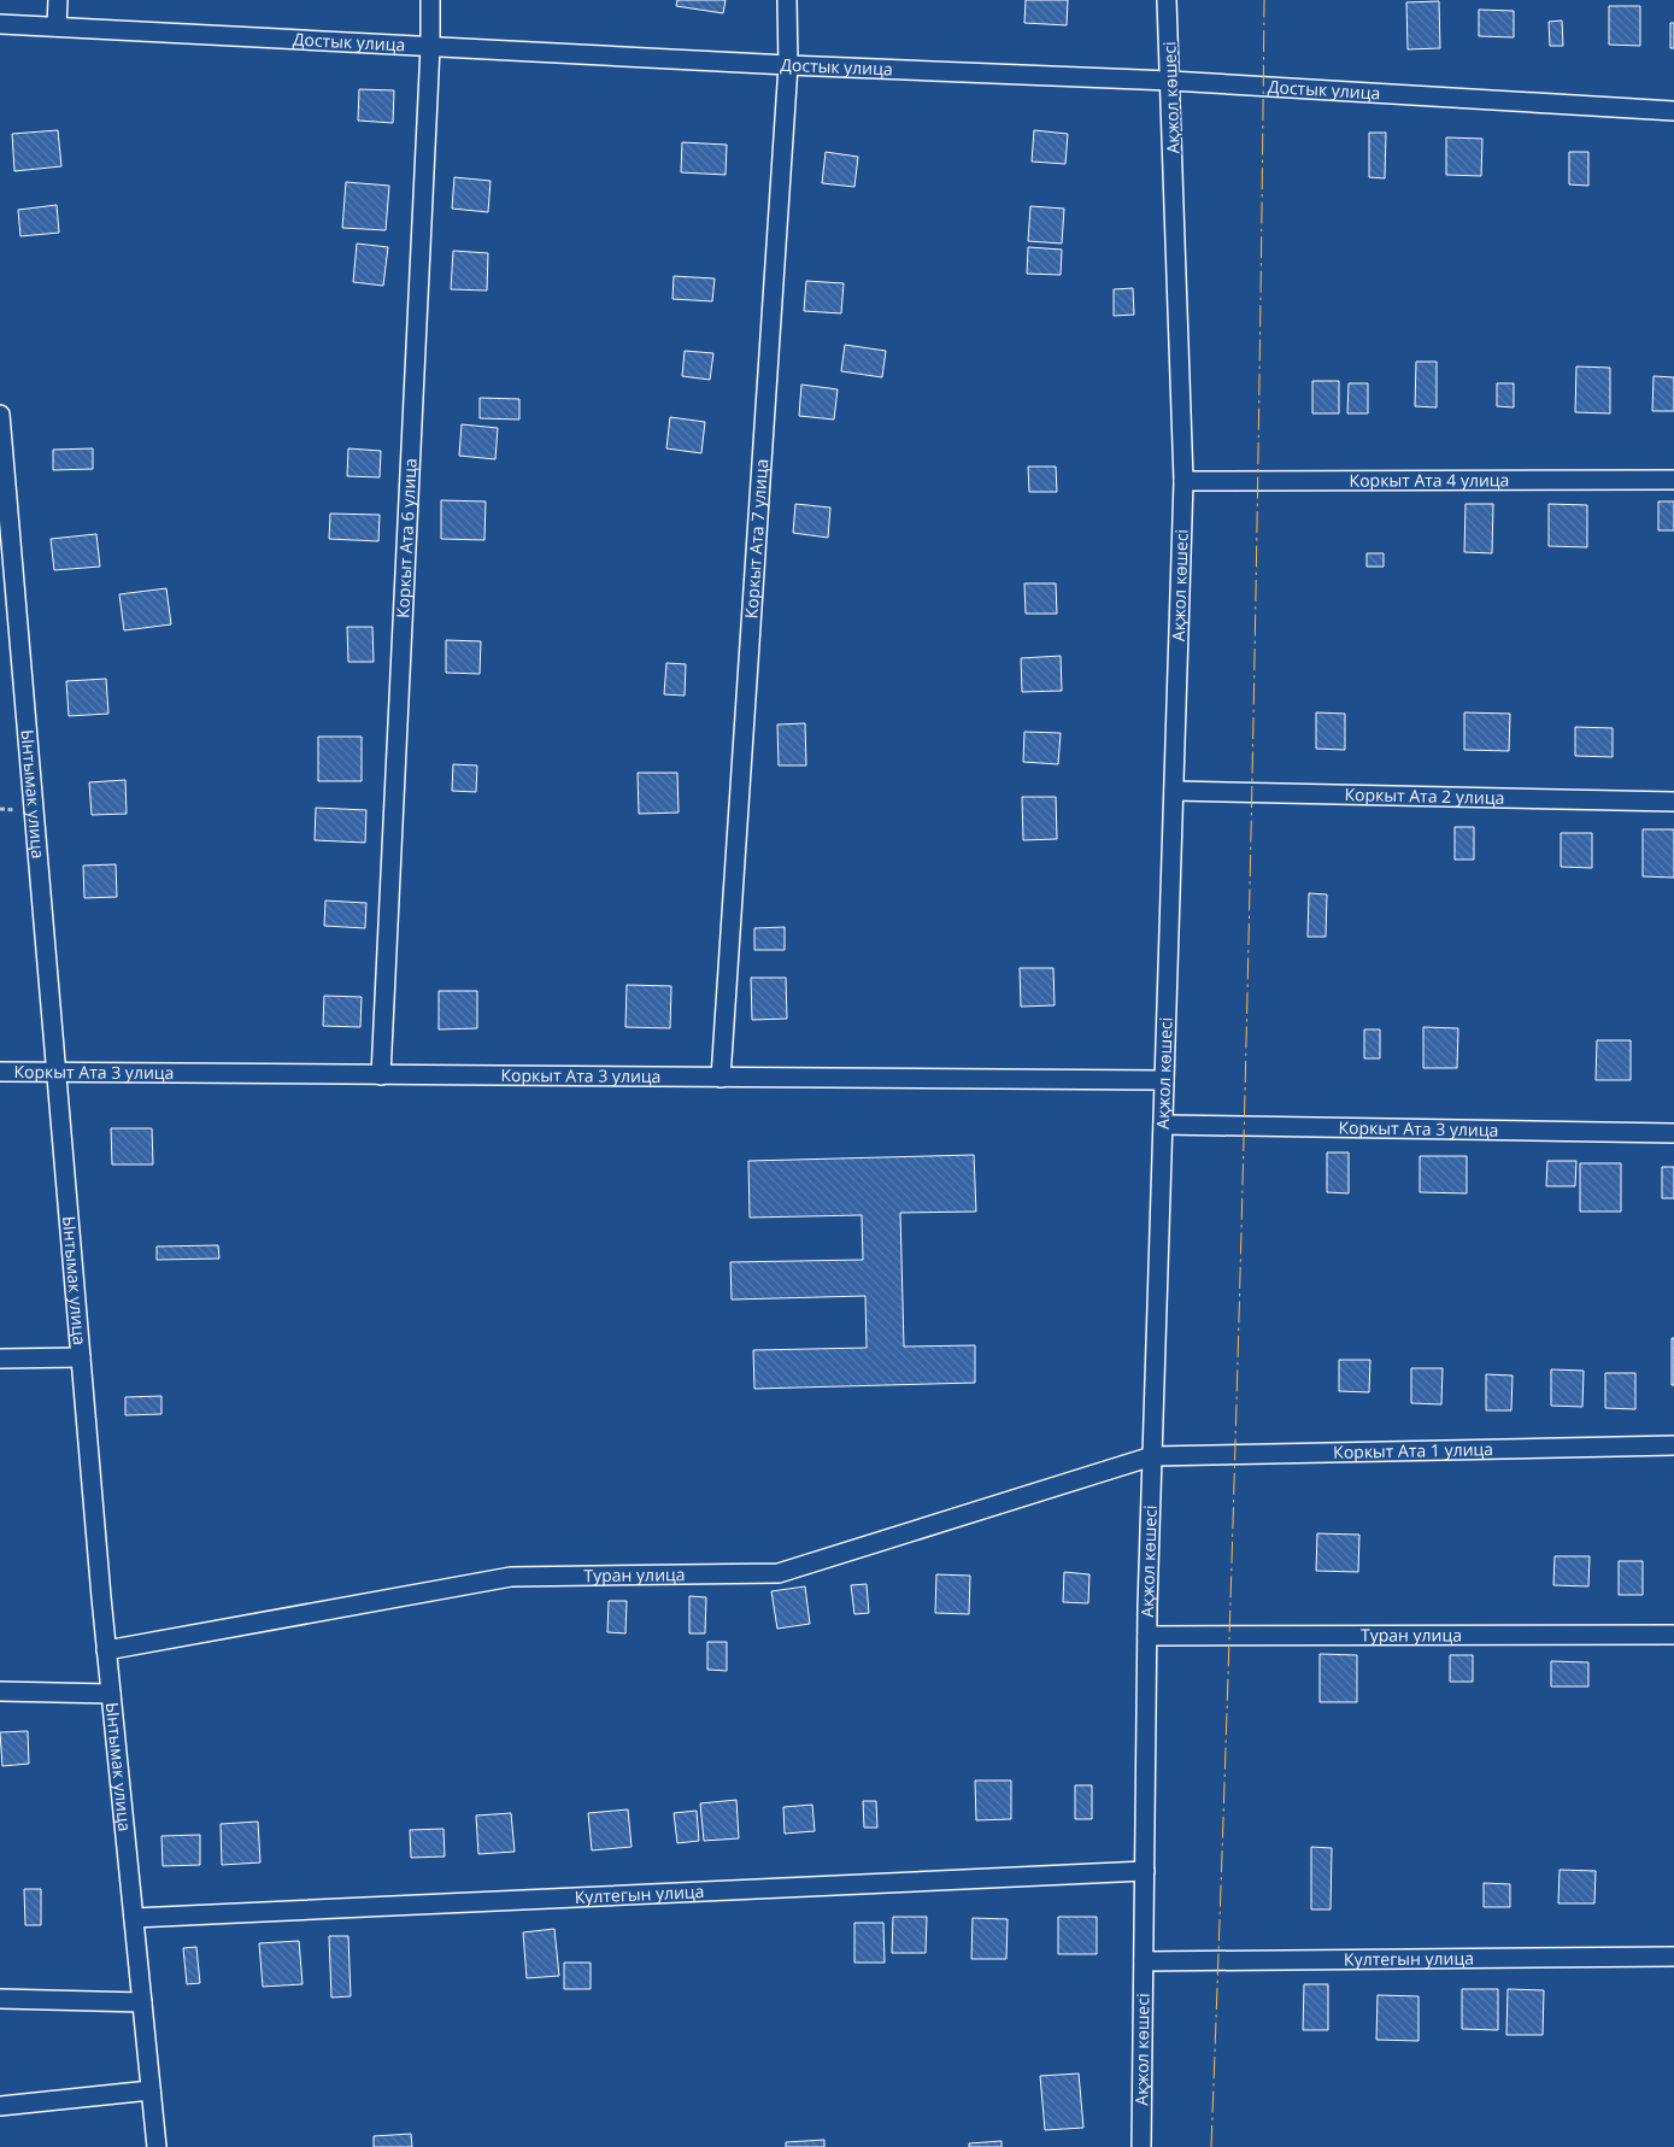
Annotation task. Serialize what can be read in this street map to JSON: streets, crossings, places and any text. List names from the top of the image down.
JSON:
{
  "streets": {
    "street": [
      "Достык улица",
      "Ақжол көшесі",
      "Коркыт Ата 4 улица",
      "Коркыт Ата 6 улица",
      "Коркыт Ата 7 улица",
      "Ынтымак улица",
      "Коркыт Ата 2 улица",
      "Коркыт Ата 3 улица",
      "Коркыт Ата 1 улица",
      "Туран улица",
      "Култегын улица"
    ]
  },
  "crossings": [
    ["Достык улица", "Ақжол көшесі"],
    ["Достык улица", "Коркыт Ата 6 улица"],
    ["Достык улица", "Коркыт Ата 7 улица"],
    ["Ақжол көшесі", "Коркыт Ата 4 улица"],
    ["Ақжол көшесі", "Коркыт Ата 2 улица"],
    ["Ақжол көшесі", "Коркыт Ата 3 улица"],
    ["Ақжол көшесі", "Коркыт Ата 1 улица"],
    ["Ақжол көшесі", "Туран улица"],
    ["Ақжол көшесі", "Култегын улица"],
    ["Коркыт Ата 6 улица", "Коркыт Ата 3 улица"],
    ["Коркыт Ата 7 улица", "Коркыт Ата 3 улица"],
    ["Ынтымак улица", "Коркыт Ата 3 улица"],
    ["Ынтымак улица", "Туран улица"],
    ["Ынтымак улица", "Култегын улица"],
    ["Коркыт Ата 1 улица", "Туран улица"]
  ]
}
